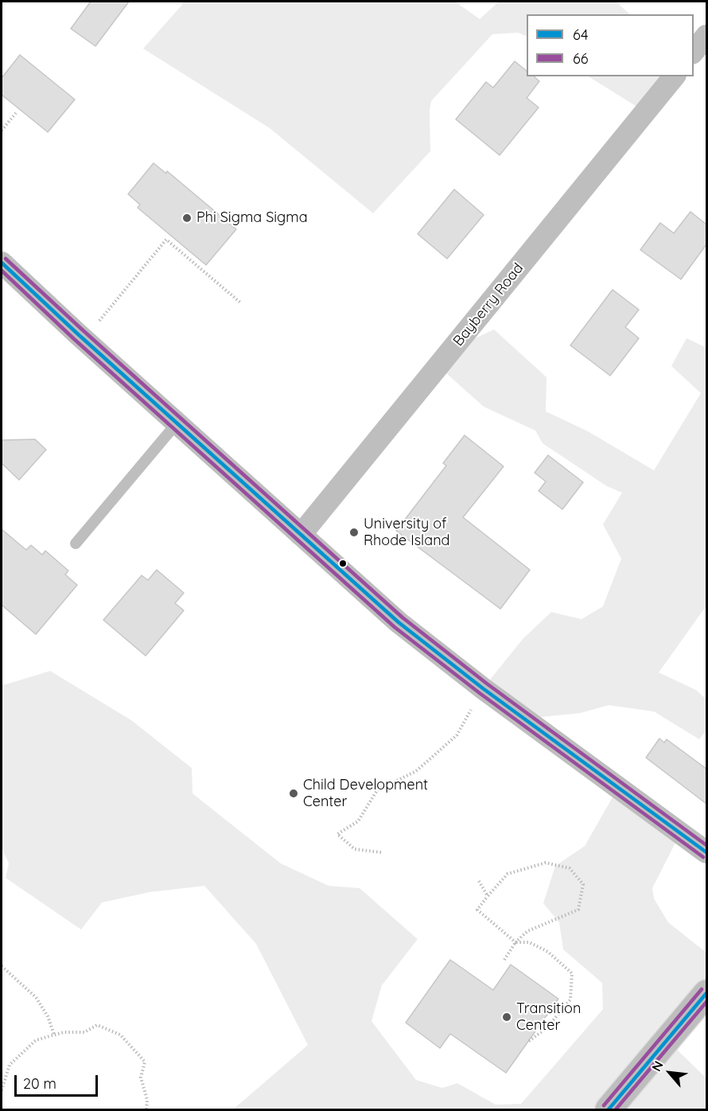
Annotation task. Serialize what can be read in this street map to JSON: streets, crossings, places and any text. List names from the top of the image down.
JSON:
{
  "streets": {
    "street": ["Bayberry Road"]
  },
  "places": [
    "Phi Sigma Sigma",
    "University of Rhode Island",
    "Child Development Center",
    "Transition Center"
  ],
  "lines": ["transit line 64", "transit line 66"],
  "legend": ["64", "66"],
  "scale_bar": "20 m",
  "north": "top left"
}
